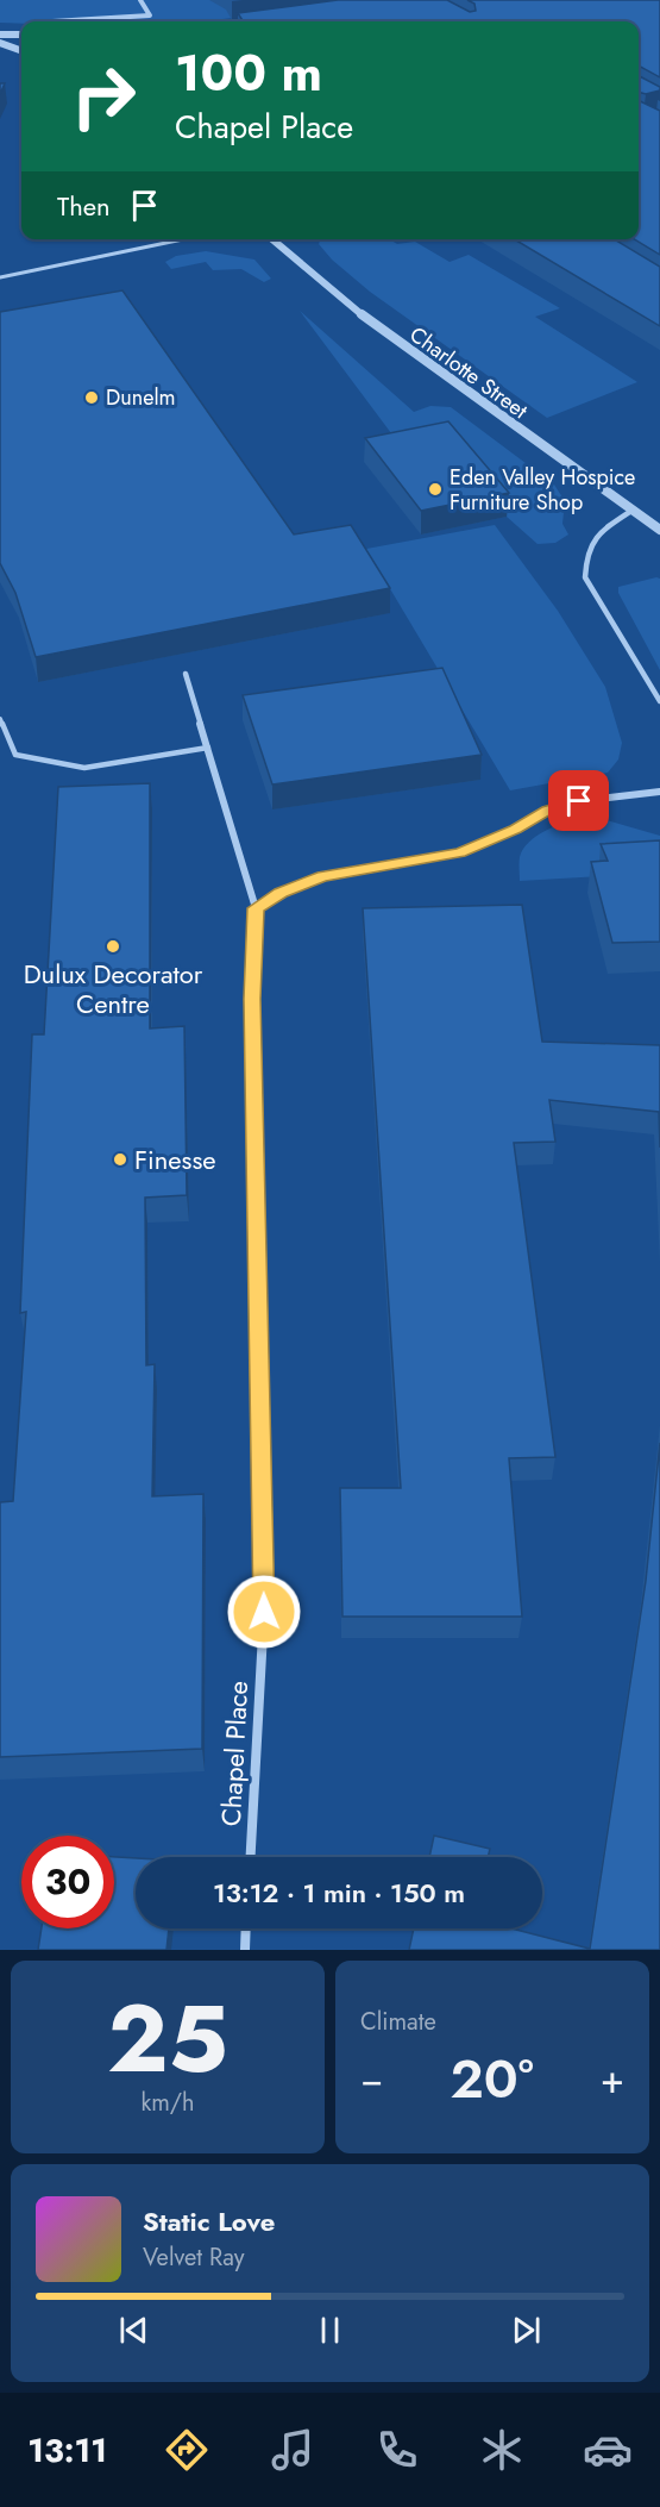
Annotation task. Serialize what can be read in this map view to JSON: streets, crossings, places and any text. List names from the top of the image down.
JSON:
{
  "streets": {
    "street": ["Charlotte Street", "Chapel Place"]
  },
  "places": [
    "Dunelm",
    "Eden Valley Hospice Furniture Shop",
    "Dulux Decorator Centre",
    "Finesse"
  ],
  "page": {
    "turn": ["100 m", "Chapel Place"],
    "then": "Then",
    "limit": "30",
    "trip": "13:12 · 1 min · 150 m",
    "tile": [
      ["25", "km/h"],
      "Climate"
    ],
    "heat": ["−", "20°", "+"],
    "song": ["Static Love", "Velvet Ray"],
    "tabs": "13:11"
  }
}
